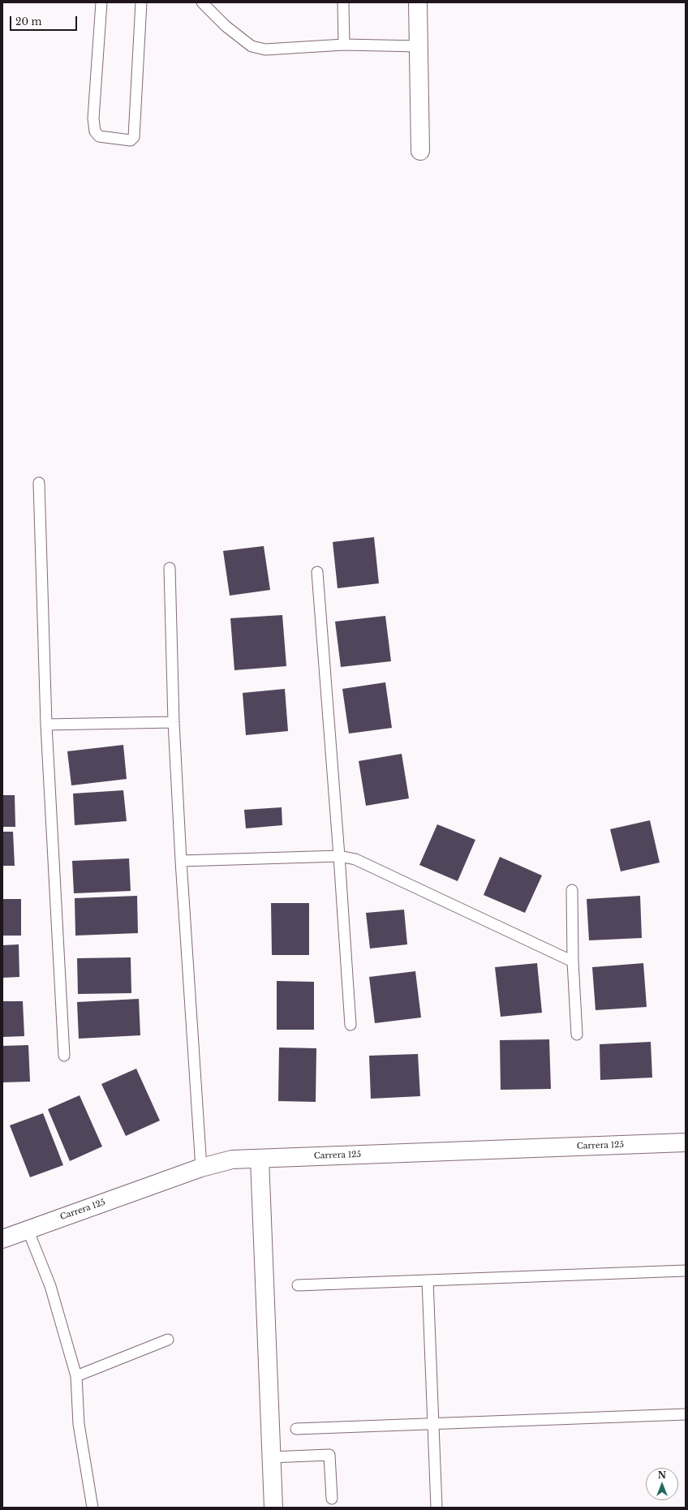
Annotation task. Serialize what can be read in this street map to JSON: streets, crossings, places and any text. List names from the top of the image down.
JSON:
{
  "streets": {
    "street": ["Carrera 125"]
  },
  "scale_bar": "20 m",
  "north": "top"
}
